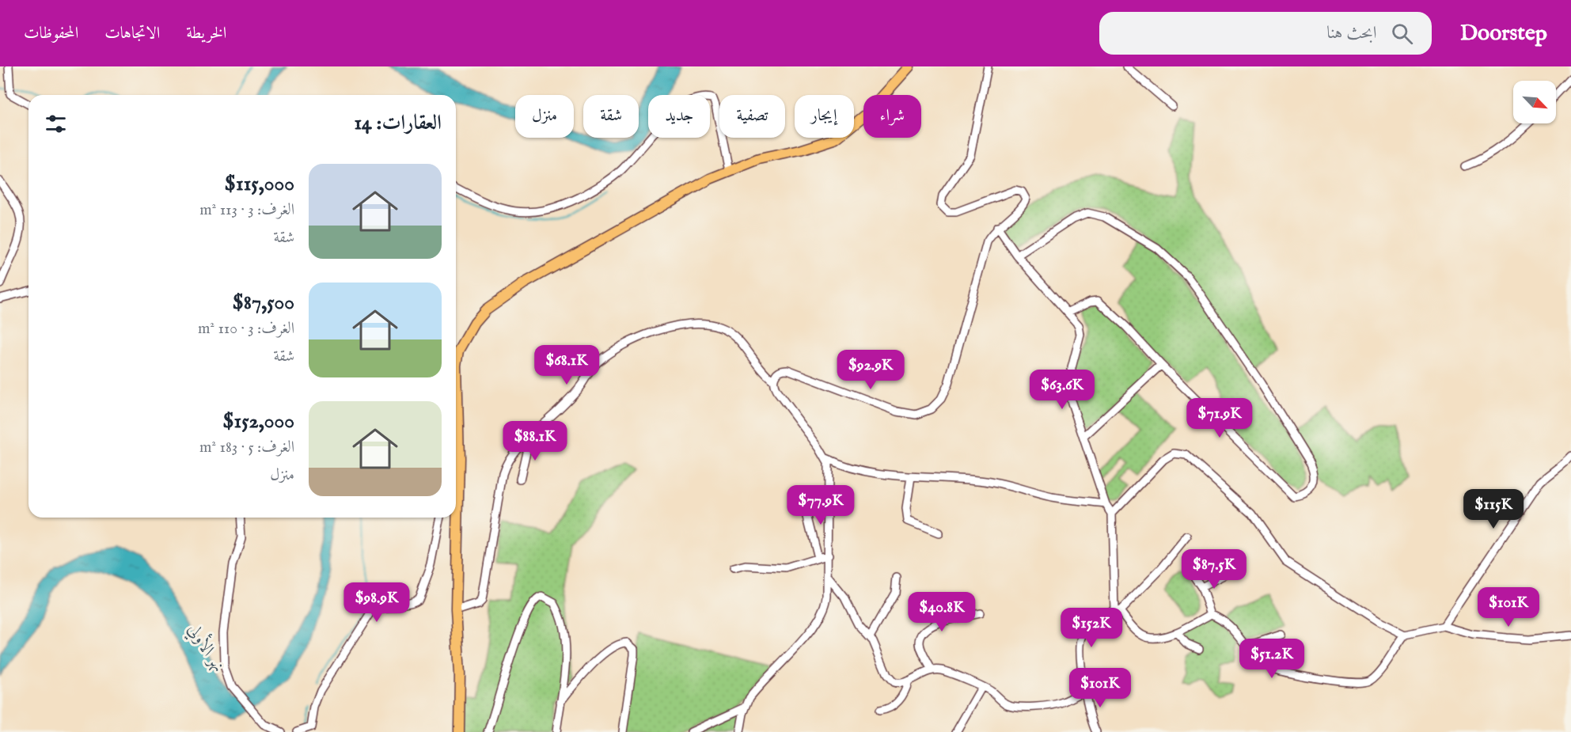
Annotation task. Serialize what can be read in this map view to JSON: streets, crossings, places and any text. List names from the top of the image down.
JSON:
{
  "water": ["نهر الأولي"],
  "north": "bottom right",
  "page": {
    "header": "Doorstep",
    "search": "ابحث هنا",
    "nav": ["الخريطة", "الاتجاهات", "المحفوظات"],
    "chip": [
      "شراء",
      "إيجار",
      "تصفية",
      "جديد",
      "شقة",
      "منزل"
    ],
    "heading": "العقارات: 14",
    "list": [
      {
        "name": "$115,000",
        "note": "الغرف: 3 · 113 m² · شقة"
      },
      {
        "name": "$87,500",
        "note": "الغرف: 3 · 110 m² · شقة"
      },
      {
        "name": "$152,000",
        "note": "الغرف: 5 · 183 m² · منزل"
      }
    ],
    "price": [
      "$68.1K",
      "$92.9K",
      "$63.6K",
      "$71.9K",
      "$88.1K",
      "$77.9K",
      "$115K",
      "$87.5K",
      "$98.9K",
      "$101K",
      "$40.8K",
      "$152K",
      "$51.2K",
      "$101K"
    ]
  }
}
